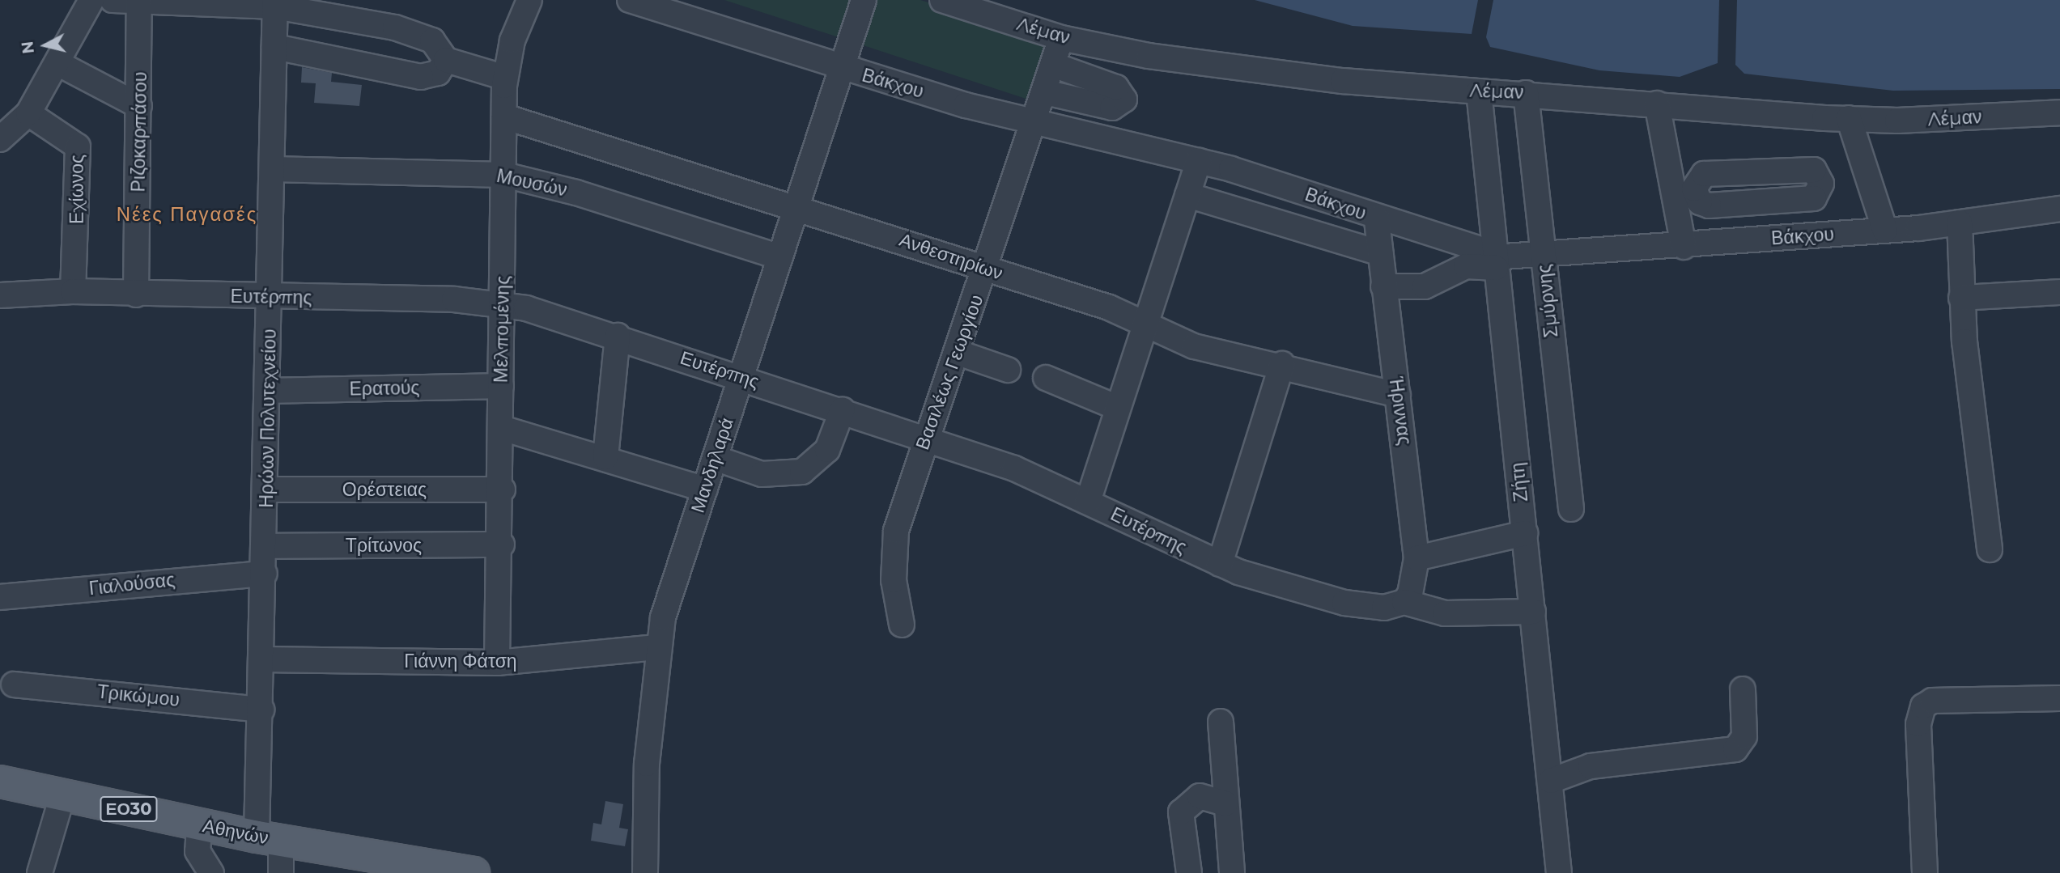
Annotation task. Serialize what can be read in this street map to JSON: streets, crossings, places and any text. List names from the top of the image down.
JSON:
{
  "streets": {
    "main road": ["ΕΟ30", "Αθηνών"],
    "street": [
      "Λέμαν",
      "Βάκχου",
      "Ριζοκαρπάσου",
      "Μουσών",
      "Εχίωνος",
      "Ανθεστηρίων",
      "Ευτέρπης",
      "Σμύρνης",
      "Μελπομένης",
      "Βασιλέως Γεωργίου",
      "Ερατούς",
      "Ήριννας",
      "Ηρώων Πολυτεχνείου",
      "Μανδηλαρά",
      "Ζήτη",
      "Ορέστειας",
      "Τρίτωνος",
      "Γιαλούσας",
      "Γιάννη Φάτση",
      "Τρικώμου"
    ]
  },
  "crossings": [
    ["Λέμαν", "Σμύρνης"],
    ["Λέμαν", "Βασιλέως Γεωργίου"],
    ["Λέμαν", "Ζήτη"],
    ["Βάκχου", "Σμύρνης"],
    ["Βάκχου", "Βασιλέως Γεωργίου"],
    ["Βάκχου", "Ήριννας"],
    ["Βάκχου", "Μανδηλαρά"],
    ["Βάκχου", "Ζήτη"],
    ["Ριζοκαρπάσου", "Ευτέρπης"],
    ["Μουσών", "Μελπομένης"],
    ["Μουσών", "Ηρώων Πολυτεχνείου"],
    ["Μουσών", "Μανδηλαρά"],
    ["Εχίωνος", "Ευτέρπης"],
    ["Ανθεστηρίων", "Μελπομένης"],
    ["Ανθεστηρίων", "Βασιλέως Γεωργίου"],
    ["Ανθεστηρίων", "Ήριννας"],
    ["Ανθεστηρίων", "Μανδηλαρά"],
    ["Ευτέρπης", "Μελπομένης"],
    ["Ευτέρπης", "Βασιλέως Γεωργίου"],
    ["Ευτέρπης", "Ήριννας"],
    ["Ευτέρπης", "Ηρώων Πολυτεχνείου"],
    ["Ευτέρπης", "Μανδηλαρά"],
    ["Μελπομένης", "Ερατούς"],
    ["Μελπομένης", "Ορέστειας"],
    ["Μελπομένης", "Τρίτωνος"],
    ["Μελπομένης", "Γιάννη Φάτση"],
    ["Ερατούς", "Ηρώων Πολυτεχνείου"],
    ["Ηρώων Πολυτεχνείου", "Ορέστειας"],
    ["Ηρώων Πολυτεχνείου", "Τρίτωνος"],
    ["Ηρώων Πολυτεχνείου", "Γιαλούσας"],
    ["Ηρώων Πολυτεχνείου", "Γιάννη Φάτση"],
    ["Ηρώων Πολυτεχνείου", "Τρικώμου"],
    ["Ηρώων Πολυτεχνείου", "Αθηνών"],
    ["Μανδηλαρά", "Γιάννη Φάτση"]
  ],
  "districts": ["Νέες Παγασές"],
  "north": "left"
}
